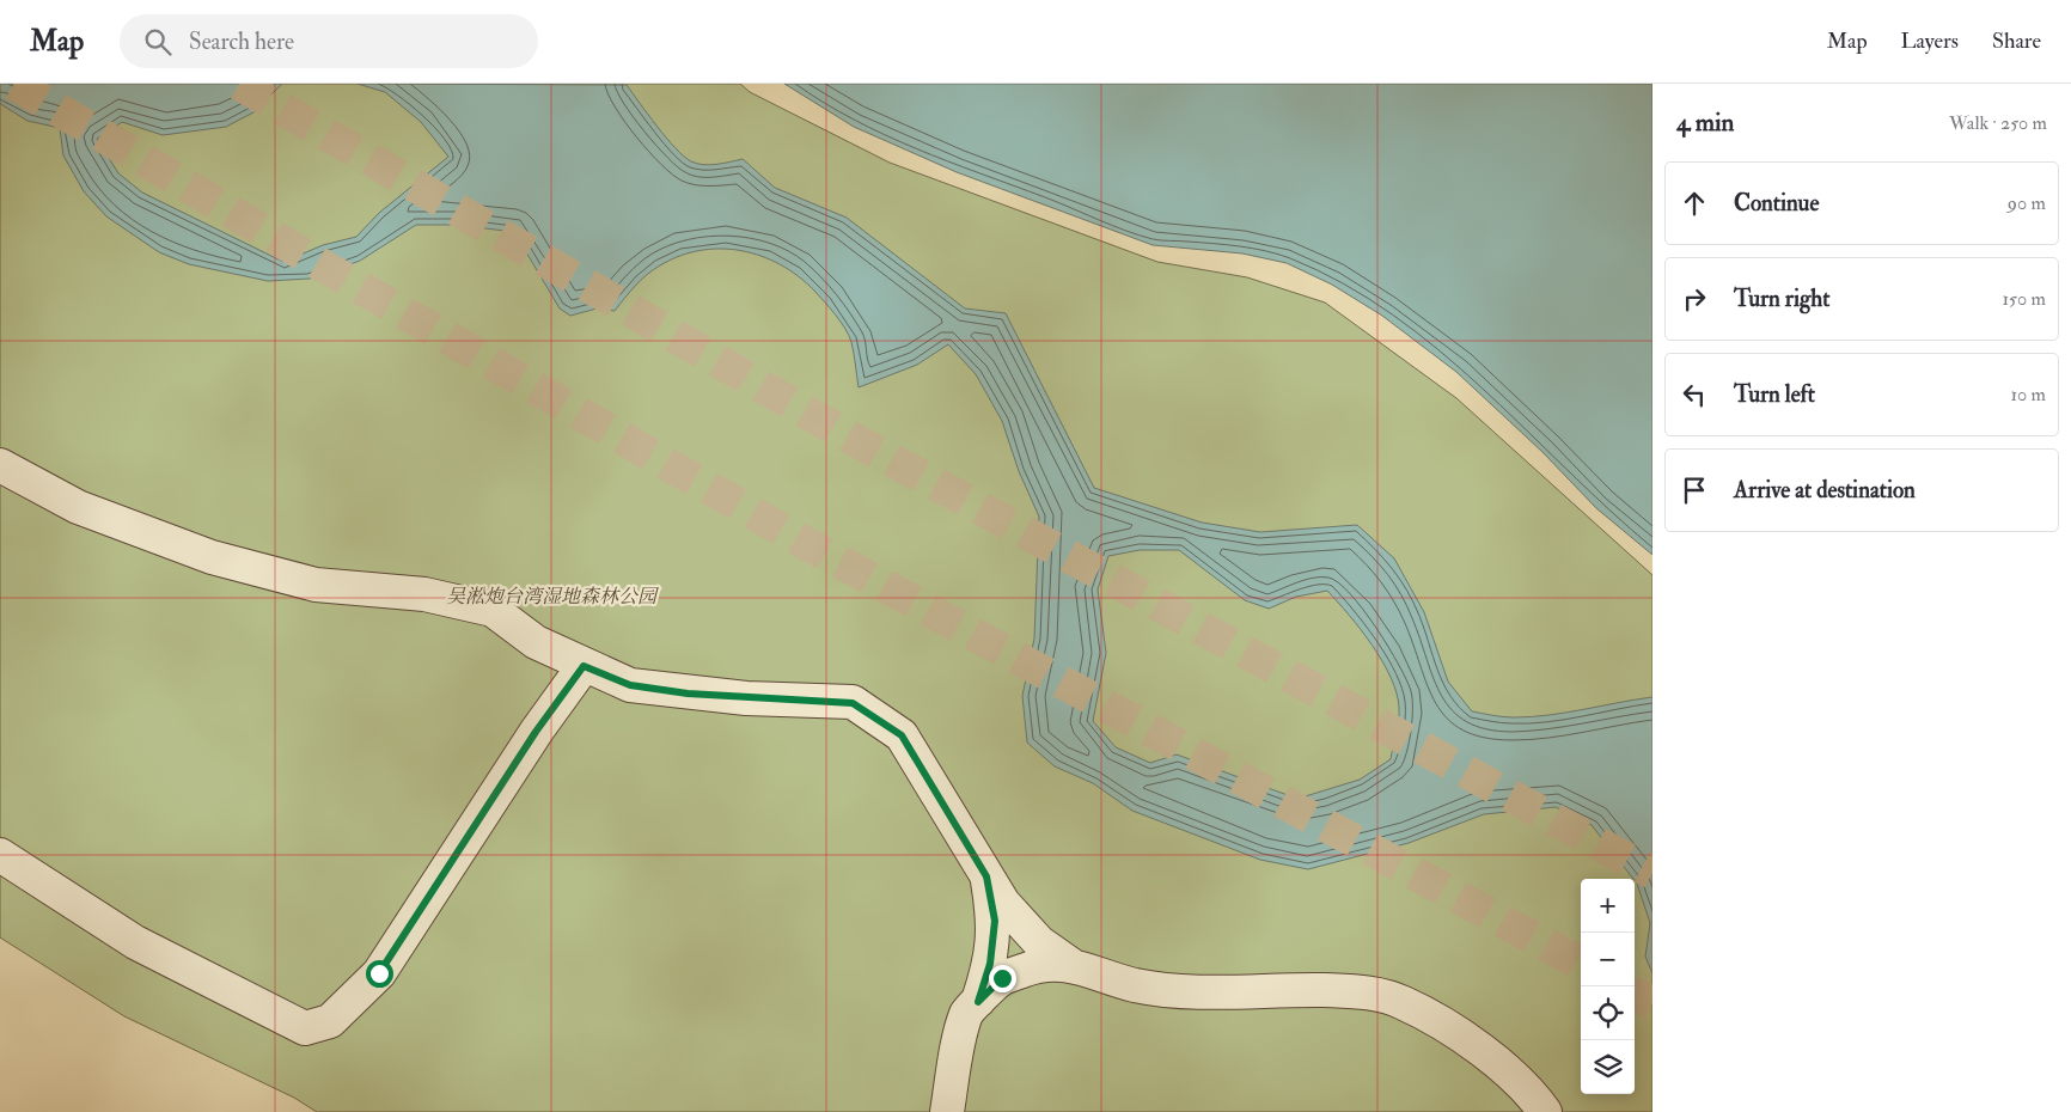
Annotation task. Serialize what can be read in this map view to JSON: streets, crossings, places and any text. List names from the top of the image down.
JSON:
{
  "parks": ["吴淞炮台湾湿地森林公园"],
  "page": {
    "header": "Map",
    "search": "Search here",
    "nav": ["Map", "Layers", "Share"],
    "heading": ["4 min", "Walk · 250 m"],
    "list": [
      ["Continue", "90 m"],
      ["Turn right", "150 m"],
      ["Turn left", "10 m"],
      "Arrive at destination"
    ],
    "map_buttons": ["+", "−"]
  }
}
